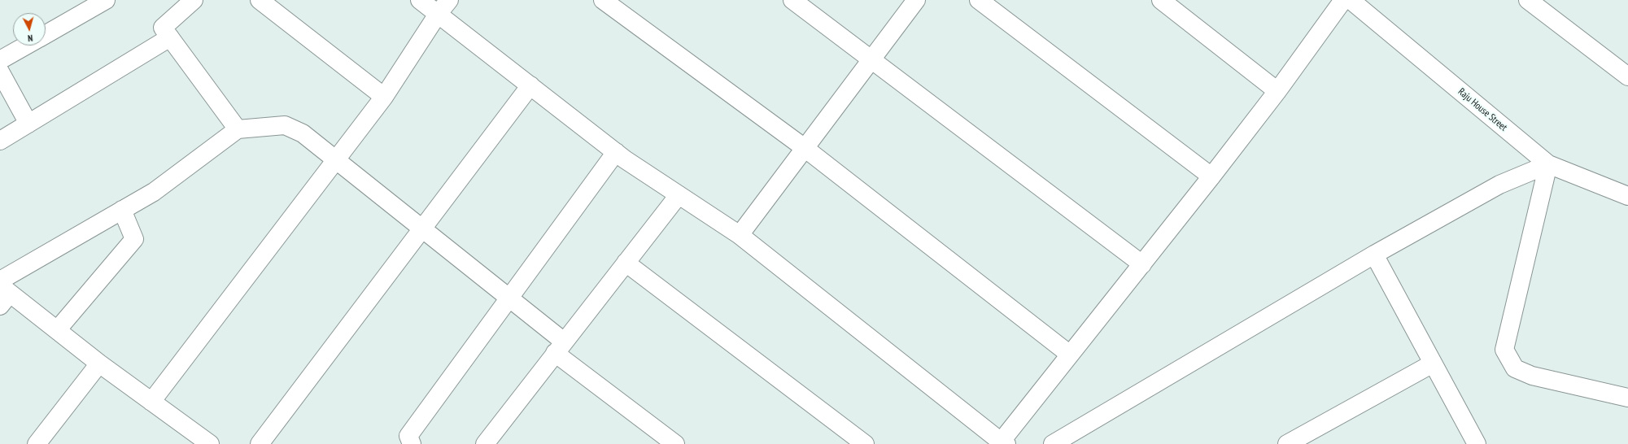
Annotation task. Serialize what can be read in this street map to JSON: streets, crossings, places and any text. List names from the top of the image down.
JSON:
{
  "streets": {
    "street": ["Raju House Street"]
  },
  "north": "bottom"
}
